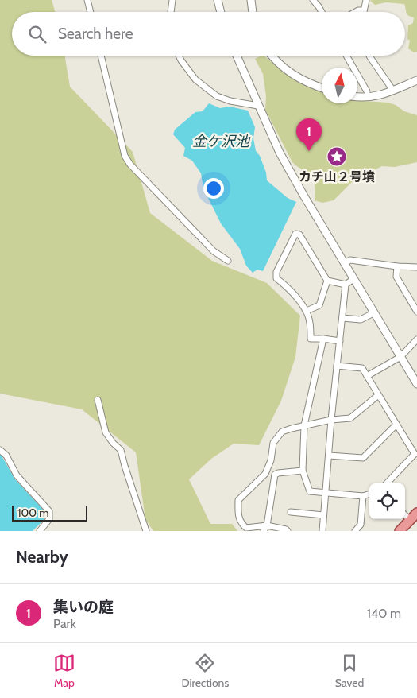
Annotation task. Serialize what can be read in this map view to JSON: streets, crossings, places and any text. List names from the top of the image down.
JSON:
{
  "water": ["金ケ沢池"],
  "places": {
    "place": ["カチ山２号墳"]
  },
  "scale_bar": "100 m",
  "north": "top",
  "page": {
    "search": "Search here",
    "pins": "1",
    "scale": "100 m",
    "heading": "Nearby",
    "list": [
      {
        "mark": "1",
        "name": "集いの庭",
        "note": "Park",
        "value": "140 m"
      }
    ],
    "nav": ["Map", "Directions", "Saved"]
  }
}
